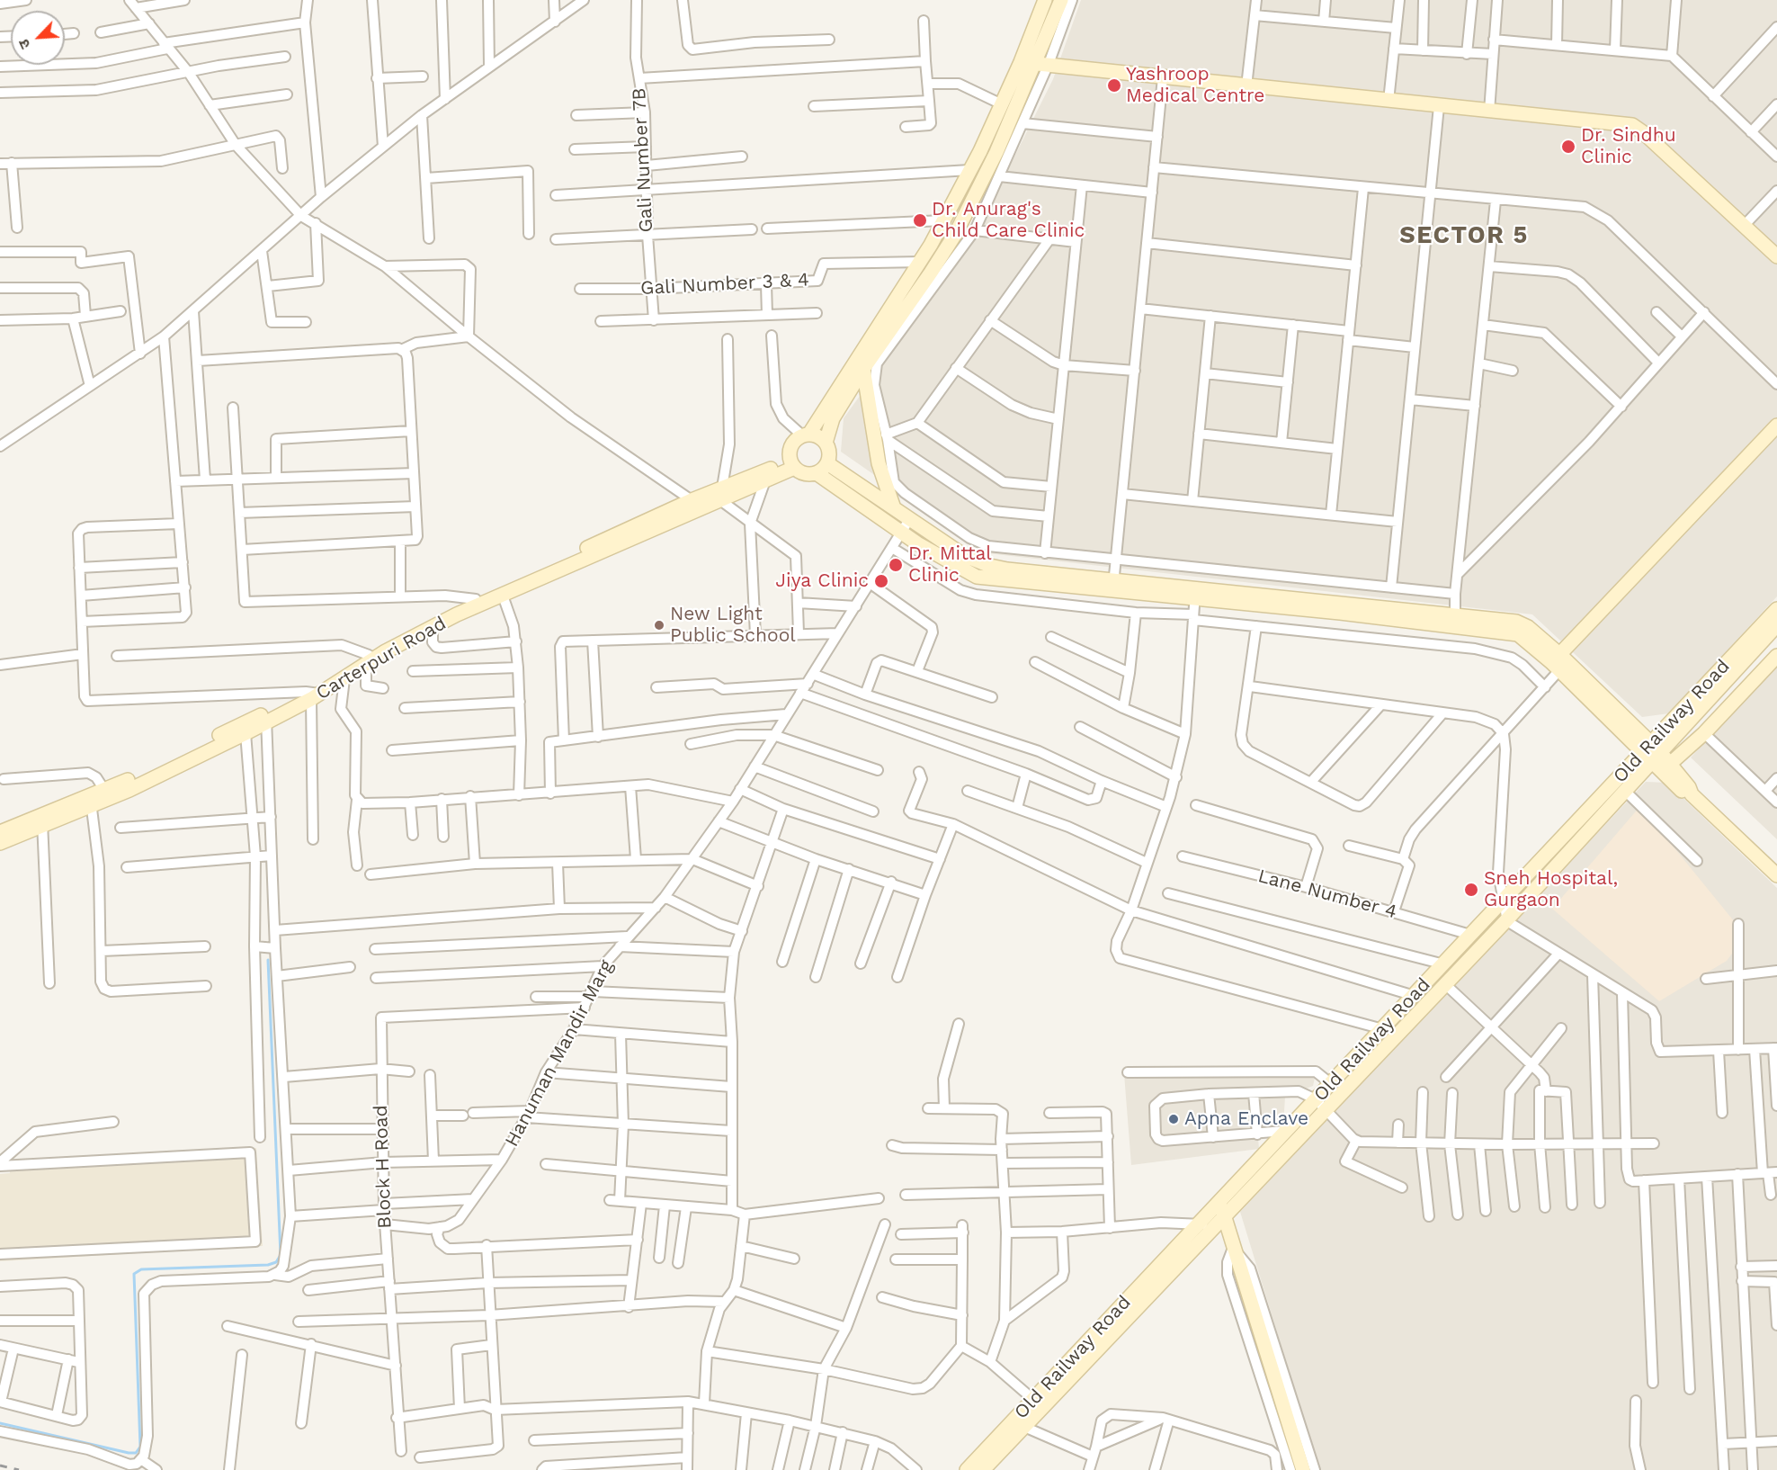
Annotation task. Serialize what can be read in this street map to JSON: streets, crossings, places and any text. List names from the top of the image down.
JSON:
{
  "streets": {
    "main road": ["Carterpuri Road", "Old Railway Road"],
    "street": [
      "Gali Number 7B",
      "Gali Number 3 & 4",
      "Lane Number 4",
      "Hanuman Mandir Marg",
      "Block H Road"
    ]
  },
  "crossings": [
    ["Gali Number 7B", "Gali Number 3 & 4"],
    ["Old Railway Road", "Lane Number 4"],
    ["Hanuman Mandir Marg", "Block H Road"]
  ],
  "districts": ["SECTOR 5"],
  "places": [
    "Yashroop Medical Centre",
    "Dr. Sindhu Clinic",
    "Dr. Anurag's Child Care Clinic",
    "Dr. Mittal Clinic",
    "Jiya Clinic",
    "New Light Public School",
    "Sneh Hospital, Gurgaon",
    "Apna Enclave"
  ],
  "north": "bottom left"
}
